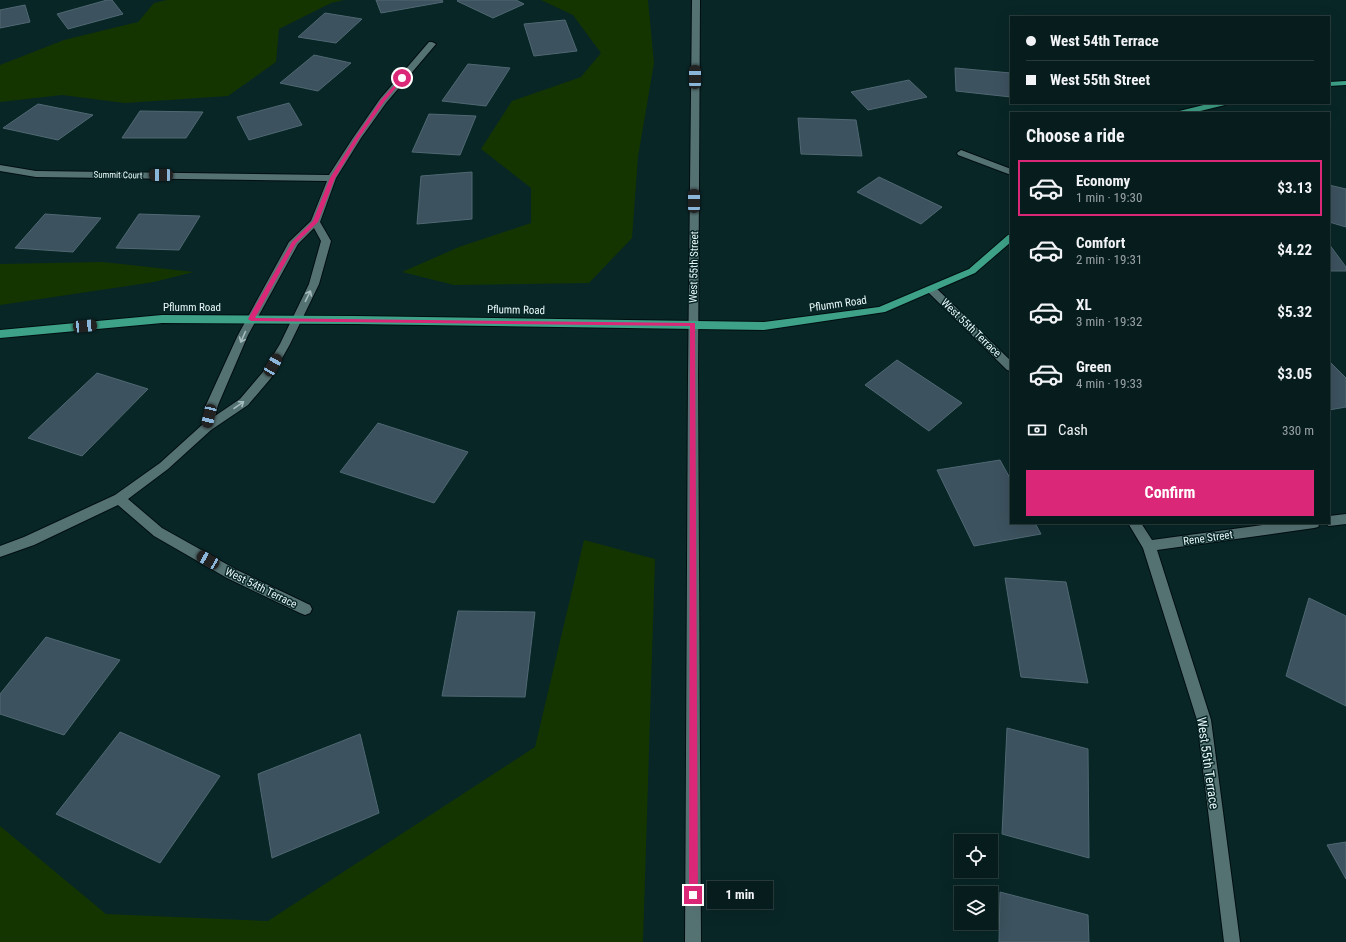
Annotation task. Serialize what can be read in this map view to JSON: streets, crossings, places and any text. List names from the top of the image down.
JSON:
{
  "streets": {
    "main road": ["Pflumm Road"],
    "street": [
      "Summit Court",
      "West 55th Street",
      "West 55th Terrace",
      "Rene Street",
      "West 54th Terrace"
    ]
  },
  "crossings": [
    ["West 55th Street", "Pflumm Road"],
    ["Pflumm Road", "West 55th Terrace"],
    ["West 55th Terrace", "Rene Street"]
  ],
  "page": {
    "banner": ["West 54th Terrace", "West 55th Street"],
    "heading": "Choose a ride",
    "list": [
      {
        "name": "Economy",
        "note": "1 min · 19:30",
        "value": "$3.13"
      },
      {
        "name": "Comfort",
        "note": "2 min · 19:31",
        "value": "$4.22"
      },
      {
        "name": "XL",
        "note": "3 min · 19:32",
        "value": "$5.32"
      },
      {
        "name": "Green",
        "note": "4 min · 19:33",
        "value": "$3.05"
      }
    ],
    "pay": ["Cash", "330 m"],
    "buttons": "Confirm",
    "bubble": "1 min"
  }
}
